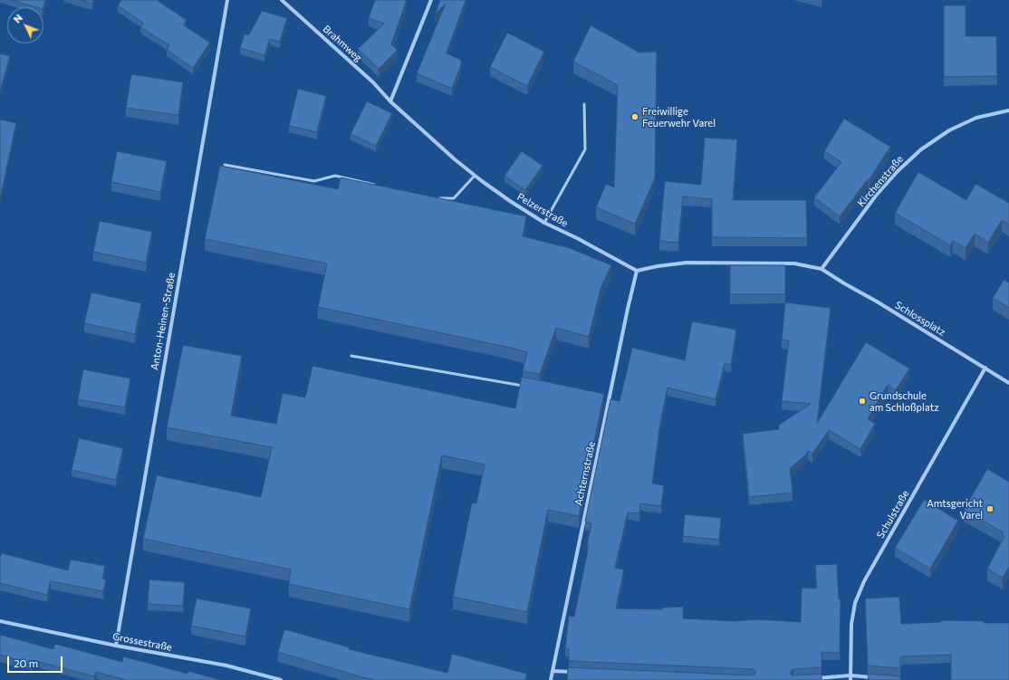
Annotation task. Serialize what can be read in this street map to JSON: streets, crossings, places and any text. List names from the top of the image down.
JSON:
{
  "streets": {
    "street": [
      "Brahmweg",
      "Kirchenstraße",
      "Pelzerstraße",
      "Schlossplatz",
      "Anton-Heinen-Straße",
      "Achternstraße",
      "Schulstraße",
      "Grossestraße"
    ]
  },
  "crossings": [
    ["Brahmweg", "Pelzerstraße"],
    ["Kirchenstraße", "Schlossplatz"],
    ["Pelzerstraße", "Achternstraße"],
    ["Schlossplatz", "Schulstraße"],
    ["Anton-Heinen-Straße", "Grossestraße"]
  ],
  "places": ["Freiwillige Feuerwehr Varel", "Grundschule am Schloßplatz", "Amtsgericht Varel"],
  "scale_bar": "20 m",
  "north": "top left"
}
